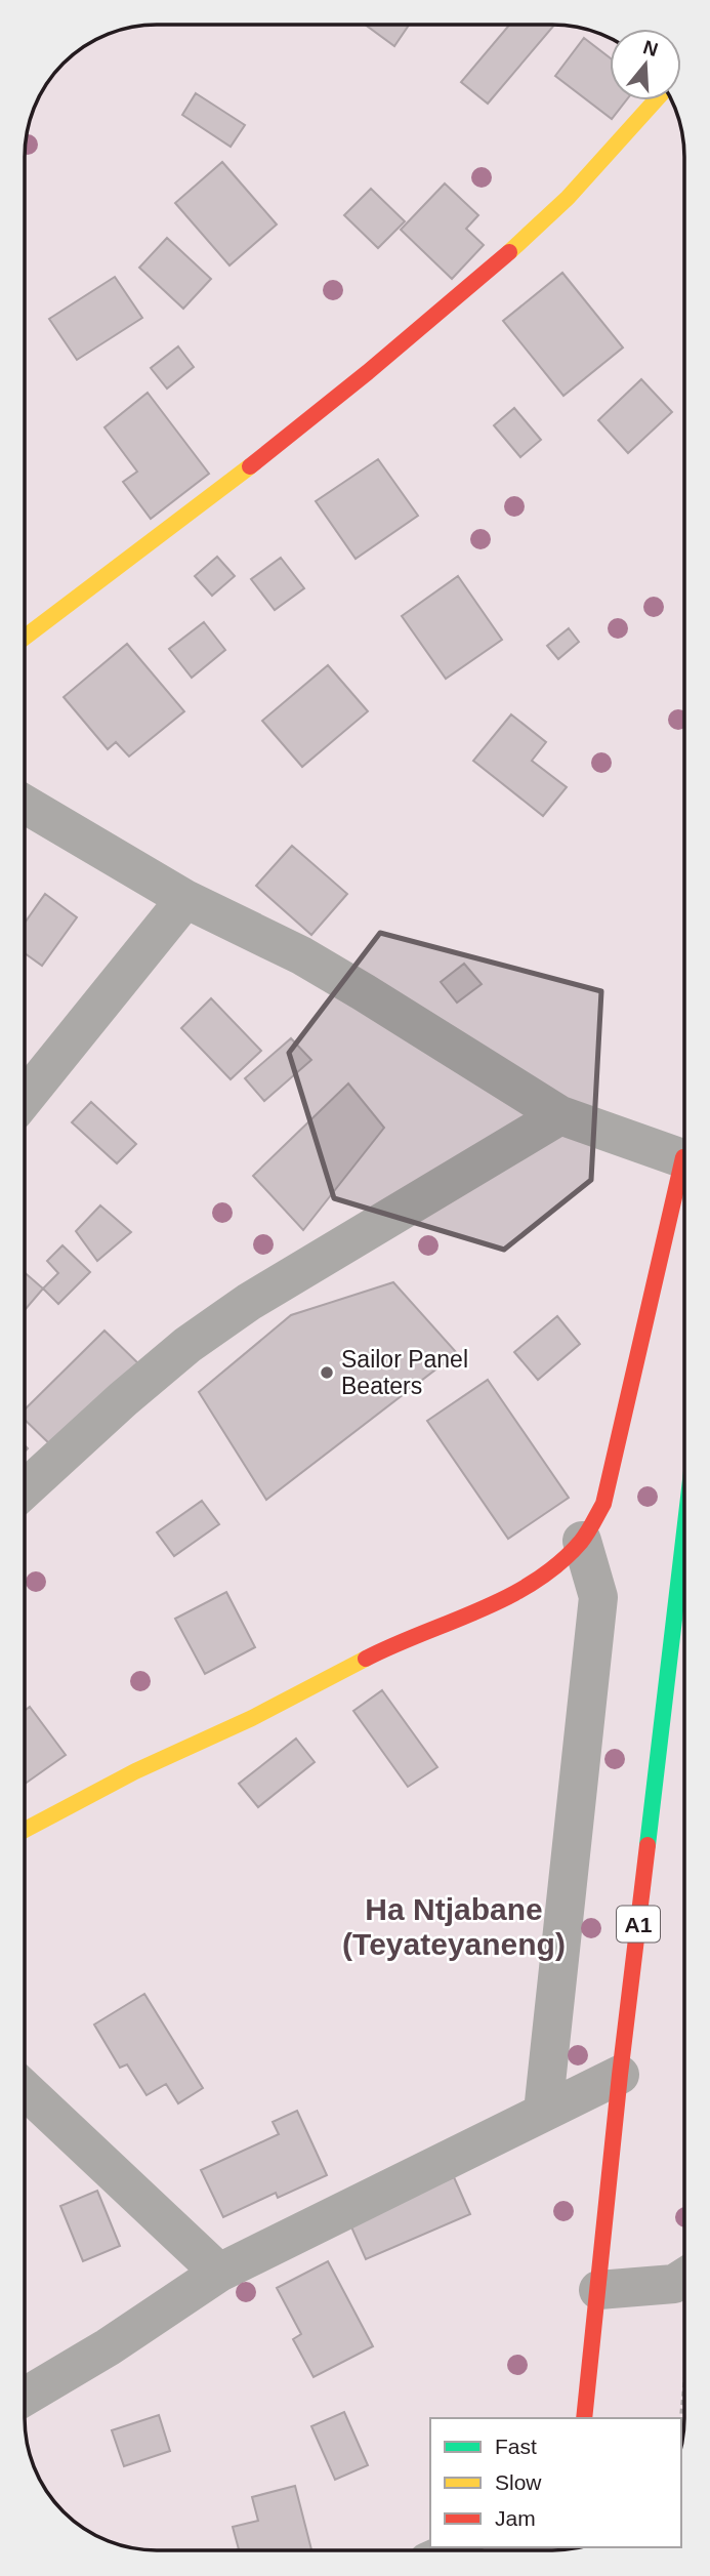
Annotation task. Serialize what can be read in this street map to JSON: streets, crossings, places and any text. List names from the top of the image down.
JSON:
{
  "streets": {
    "street": ["A1"]
  },
  "districts": ["Ha Ntjabane (Teyateyaneng)"],
  "places": ["Sailor Panel Beaters"],
  "legend": ["Fast", "Slow", "Jam"],
  "north": "top"
}
